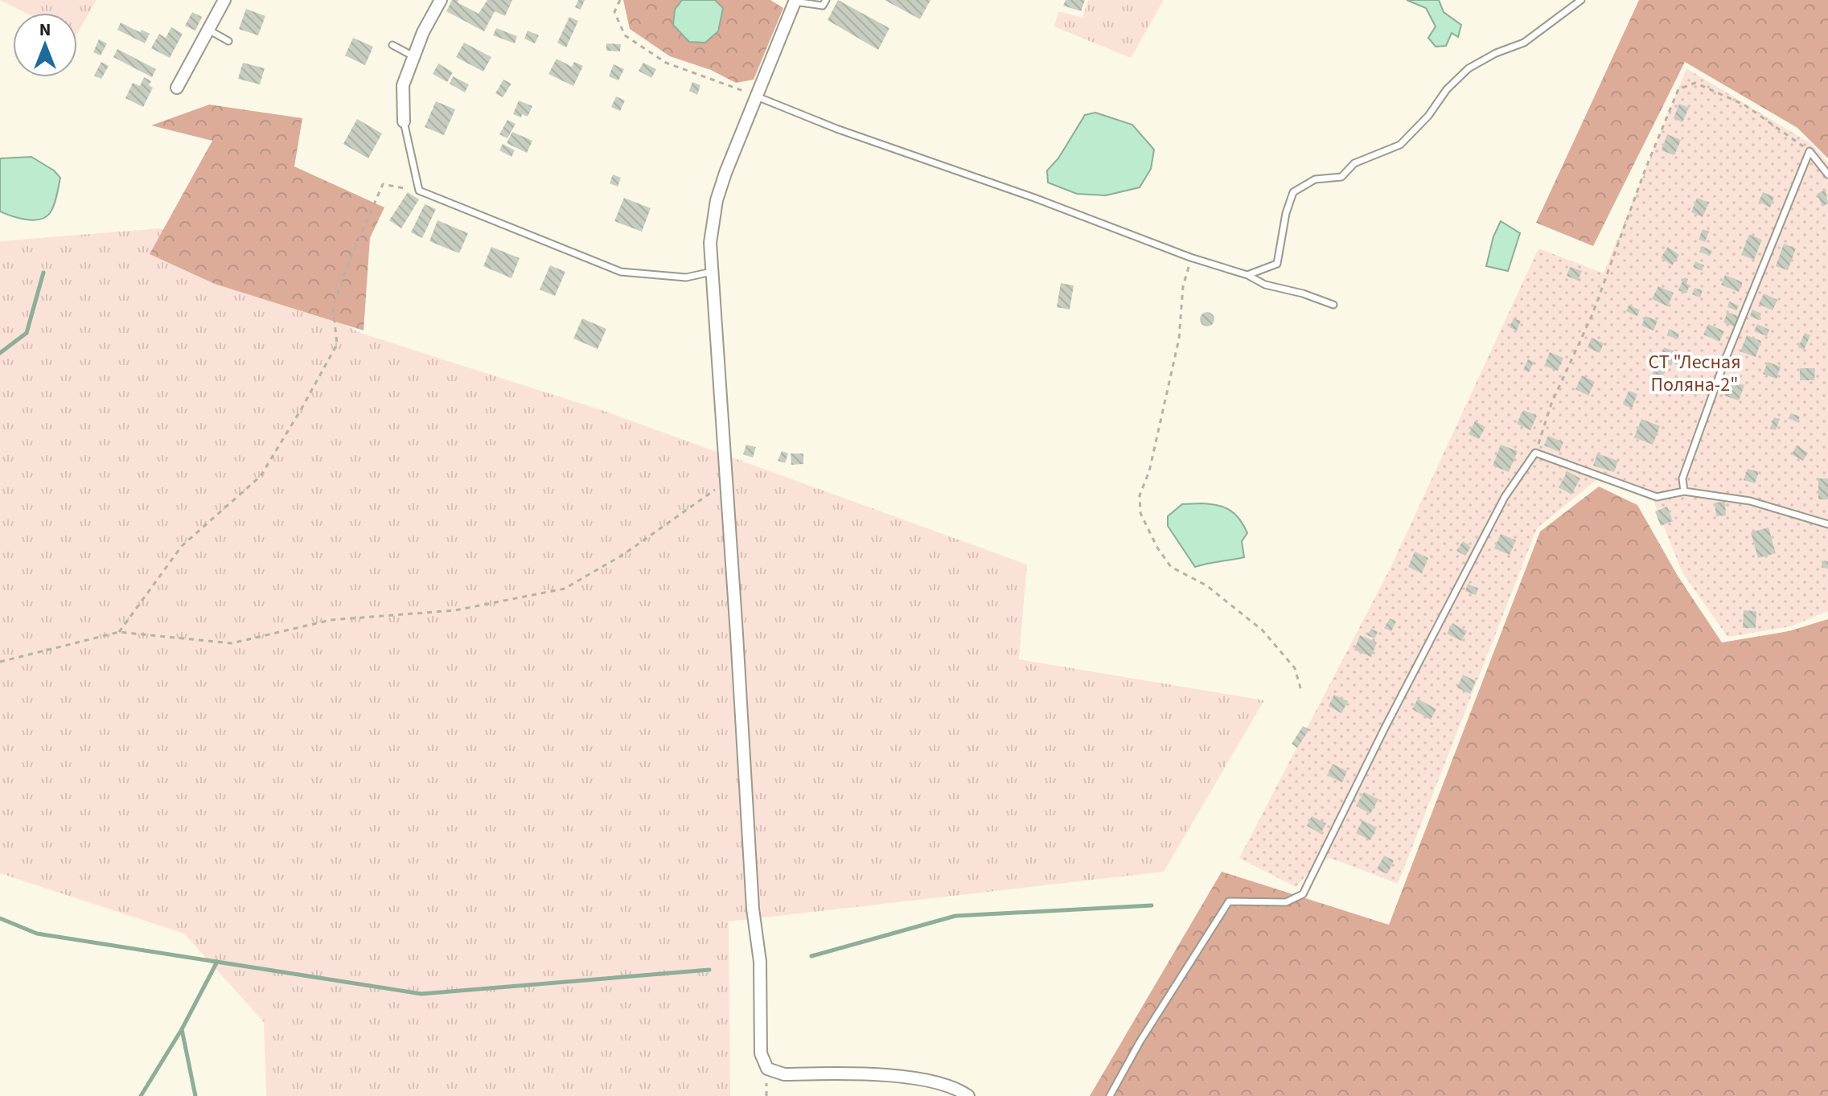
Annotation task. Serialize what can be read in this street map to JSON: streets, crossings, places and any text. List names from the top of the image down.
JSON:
{
  "parks": ["СТ \"Лесная Поляна-2\""],
  "north": "top"
}
